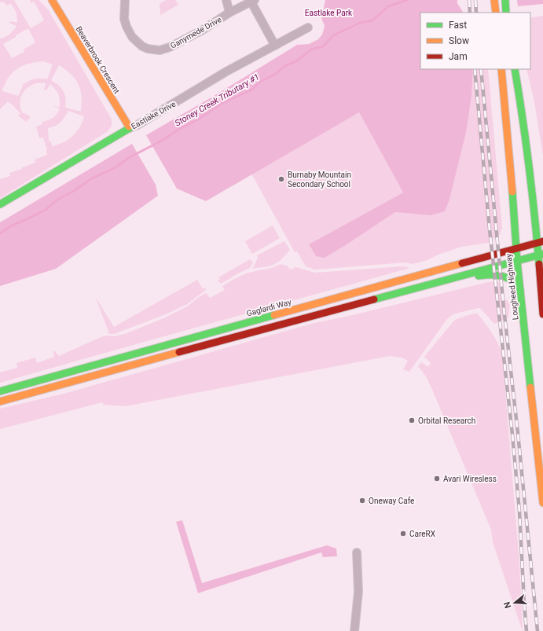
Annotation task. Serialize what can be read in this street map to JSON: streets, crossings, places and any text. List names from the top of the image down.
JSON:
{
  "streets": {
    "main road": [
      "Beaverbrook Crescent",
      "Eastlake Drive",
      "Lougheed Highway",
      "Gaglardi Way"
    ],
    "street": ["Ganymede Drive"]
  },
  "crossings": [
    ["Ganymede Drive", "Eastlake Drive"],
    ["Beaverbrook Crescent", "Eastlake Drive"],
    ["Lougheed Highway", "Gaglardi Way"]
  ],
  "water": ["Stoney Creek Tributary #1"],
  "parks": ["Eastlake Park"],
  "places": [
    "Burnaby Mountain Secondary School",
    "Orbital Research",
    "Avari Wiresless",
    "Oneway Cafe",
    "CareRX"
  ],
  "legend": ["Fast", "Slow", "Jam"],
  "north": "left"
}
